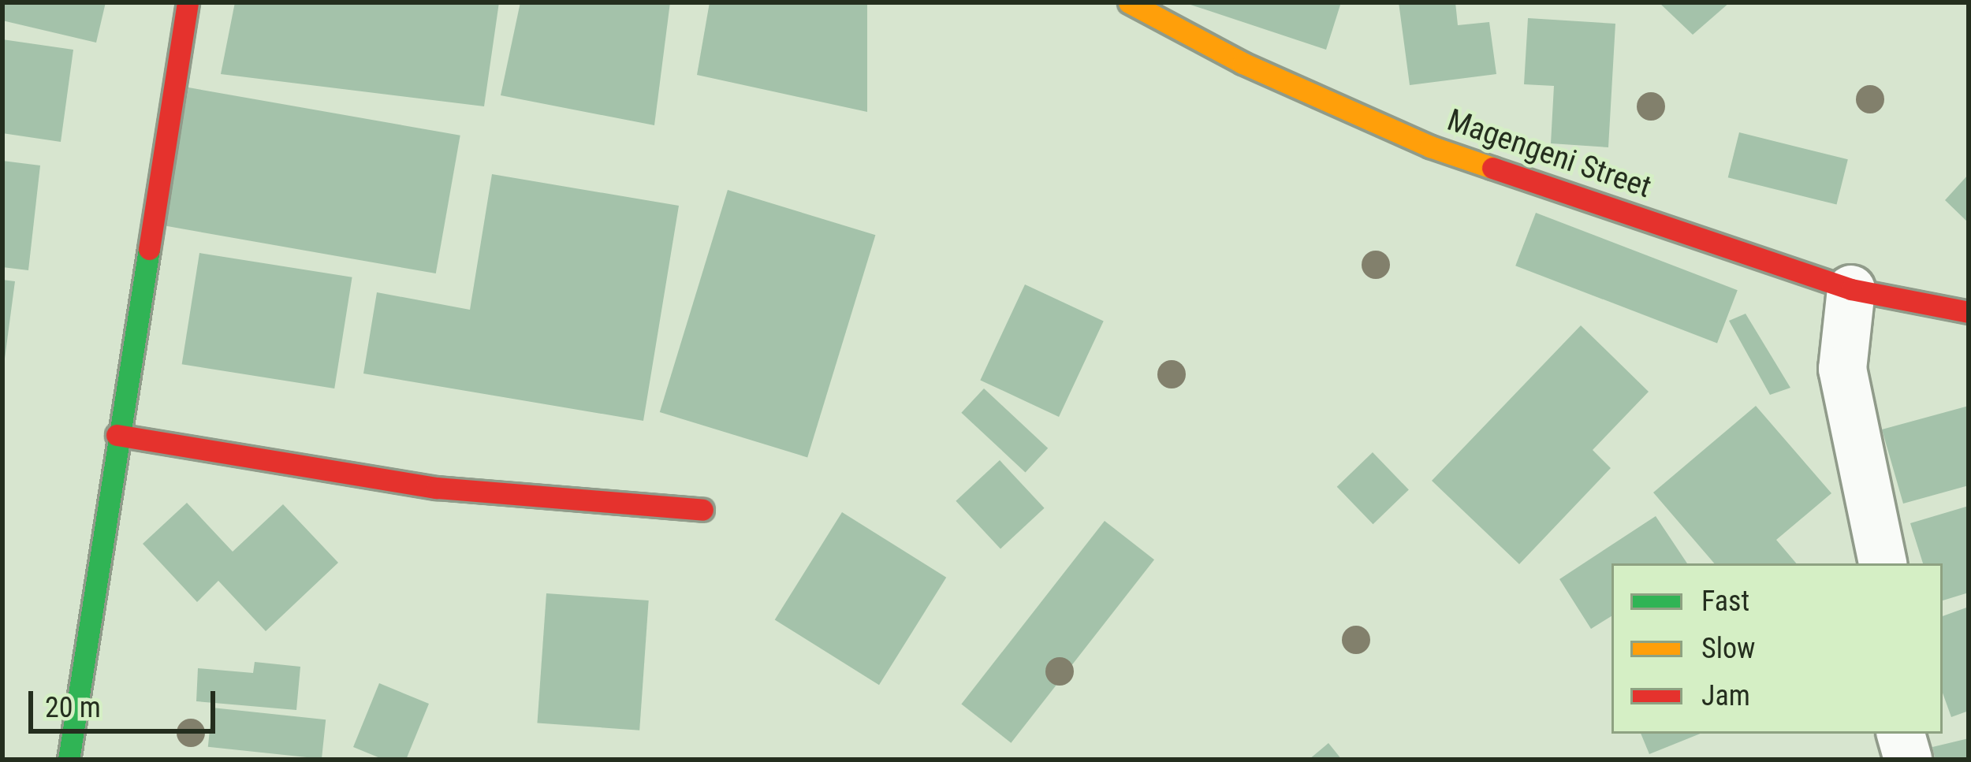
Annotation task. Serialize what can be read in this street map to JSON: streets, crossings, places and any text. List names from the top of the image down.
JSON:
{
  "streets": {
    "street": ["Magengeni Street"]
  },
  "legend": ["Fast", "Slow", "Jam"],
  "scale_bar": "20 m"
}
